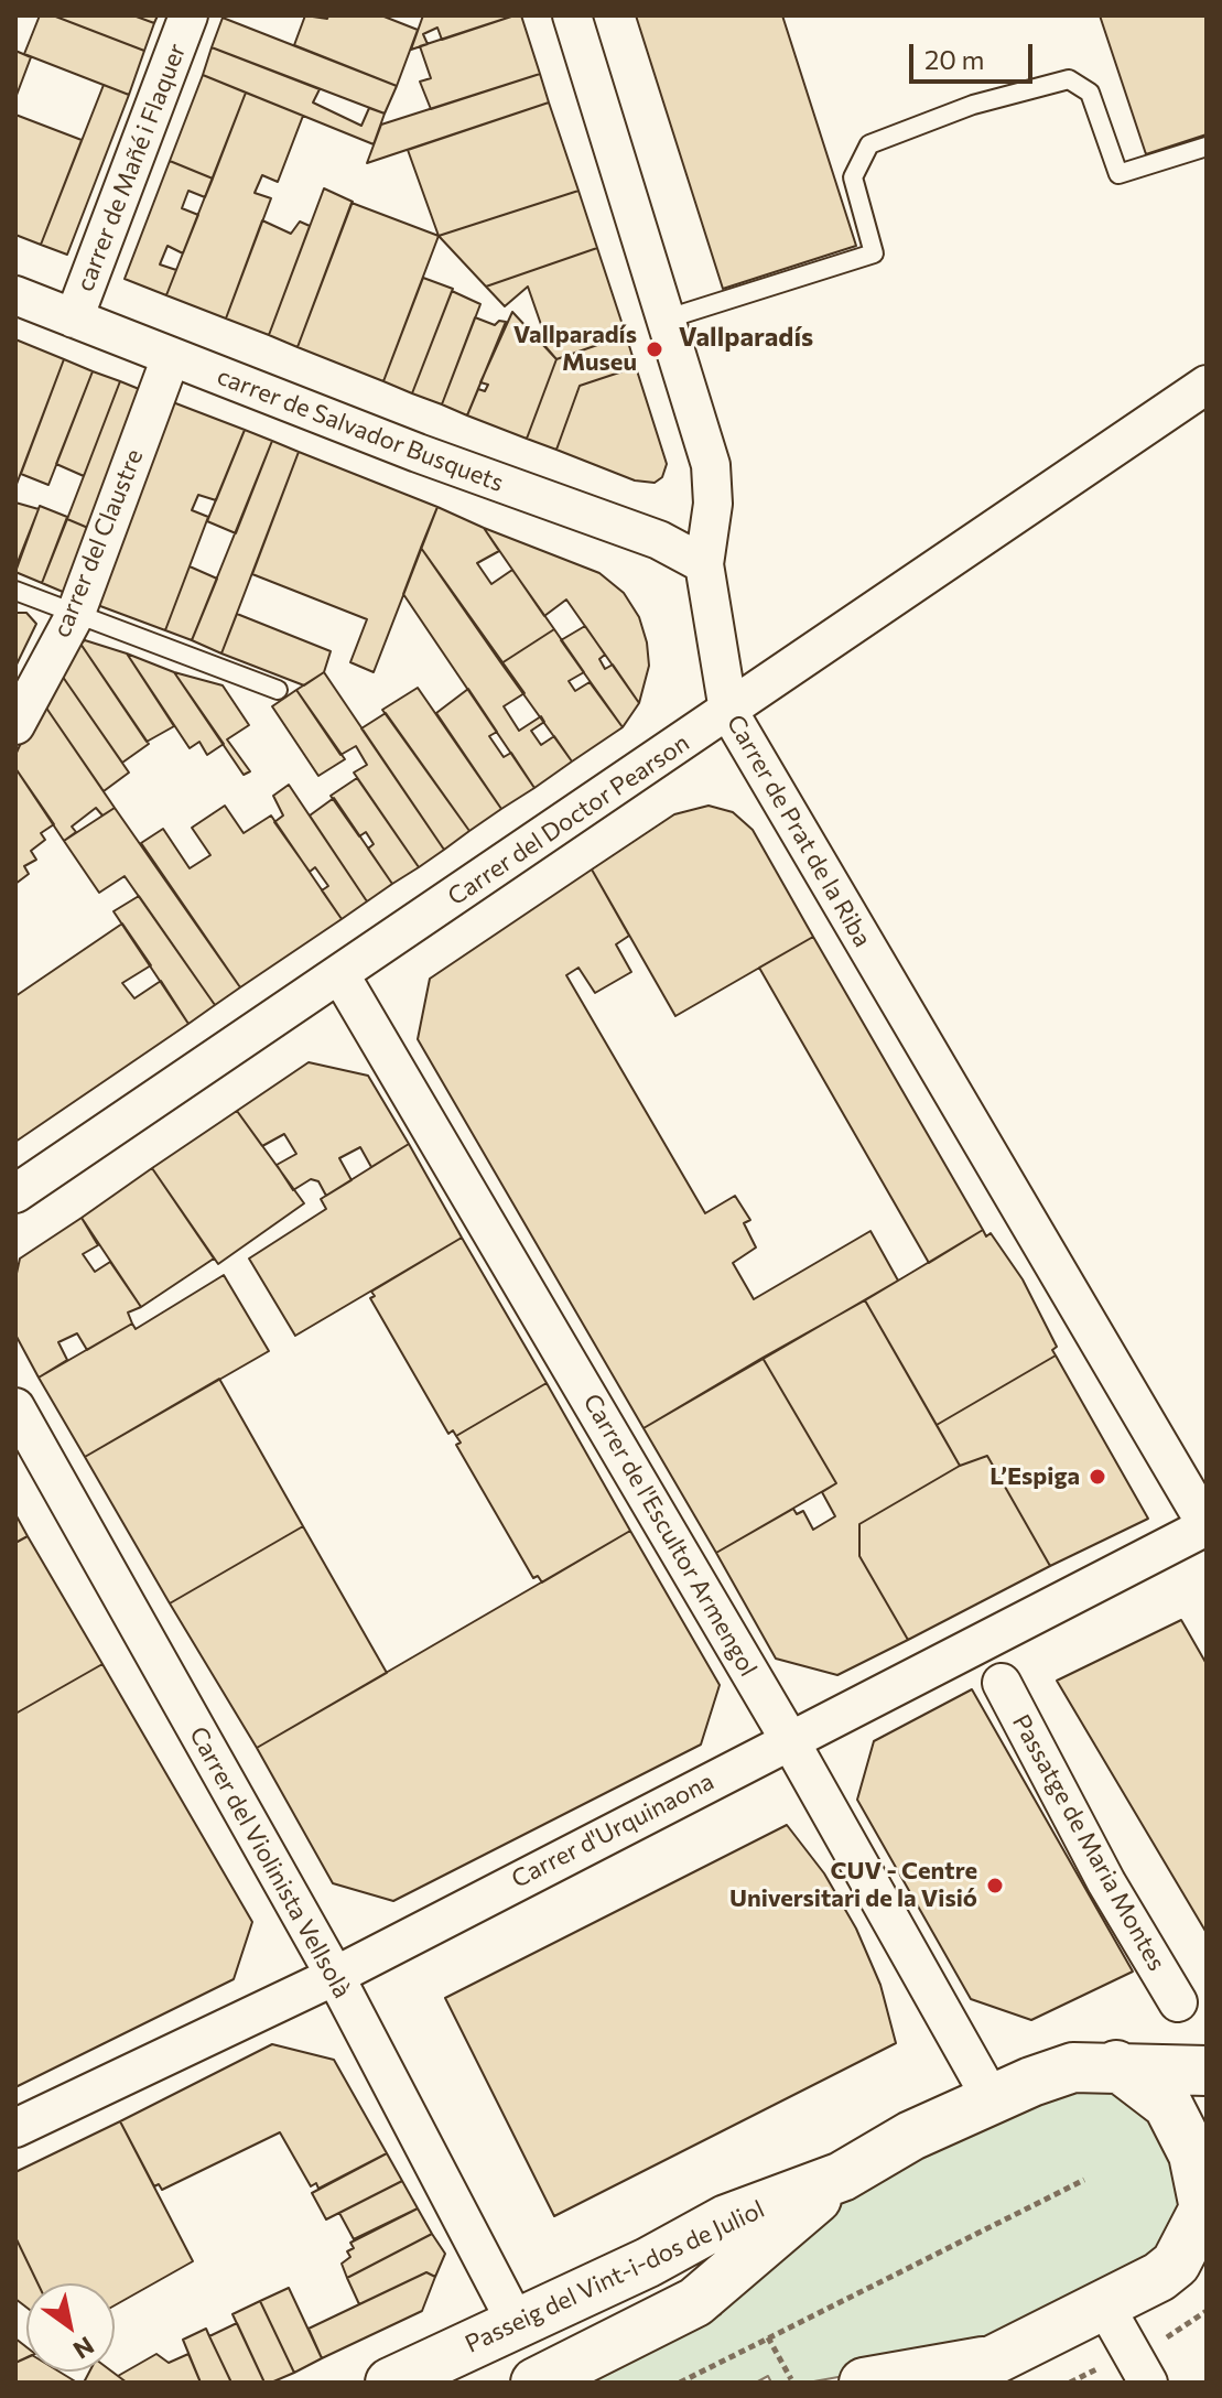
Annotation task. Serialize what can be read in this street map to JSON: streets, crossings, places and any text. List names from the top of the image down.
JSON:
{
  "streets": {
    "street": [
      "carrer de Mañé i Flaquer",
      "carrer de Salvador Busquets",
      "carrer del Claustre",
      "Carrer del Doctor Pearson",
      "Carrer de Prat de la Riba",
      "Carrer de l'Escultor Armengol",
      "Carrer d'Urquinaona",
      "Passatge de Maria Montes",
      "Carrer del Violinista Vellsolà",
      "Passeig del Vint-i-dos de Juliol"
    ]
  },
  "crossings": [
    ["carrer de Mañé i Flaquer", "carrer de Salvador Busquets"],
    ["carrer de Salvador Busquets", "carrer del Claustre"],
    ["carrer de Salvador Busquets", "Carrer de Prat de la Riba"],
    ["Carrer del Doctor Pearson", "Carrer de Prat de la Riba"],
    ["Carrer del Doctor Pearson", "Carrer de l'Escultor Armengol"],
    ["Carrer de Prat de la Riba", "Carrer d'Urquinaona"],
    ["Carrer de l'Escultor Armengol", "Carrer d'Urquinaona"],
    ["Carrer de l'Escultor Armengol", "Passeig del Vint-i-dos de Juliol"],
    ["Carrer d'Urquinaona", "Carrer del Violinista Vellsolà"],
    ["Carrer del Violinista Vellsolà", "Passeig del Vint-i-dos de Juliol"]
  ],
  "districts": ["Vallparadís"],
  "places": ["Vallparadís Museu", "L’Espiga", "CUV - Centre Universitari de la Visió"],
  "scale_bar": "20 m",
  "north": "bottom right"
}
